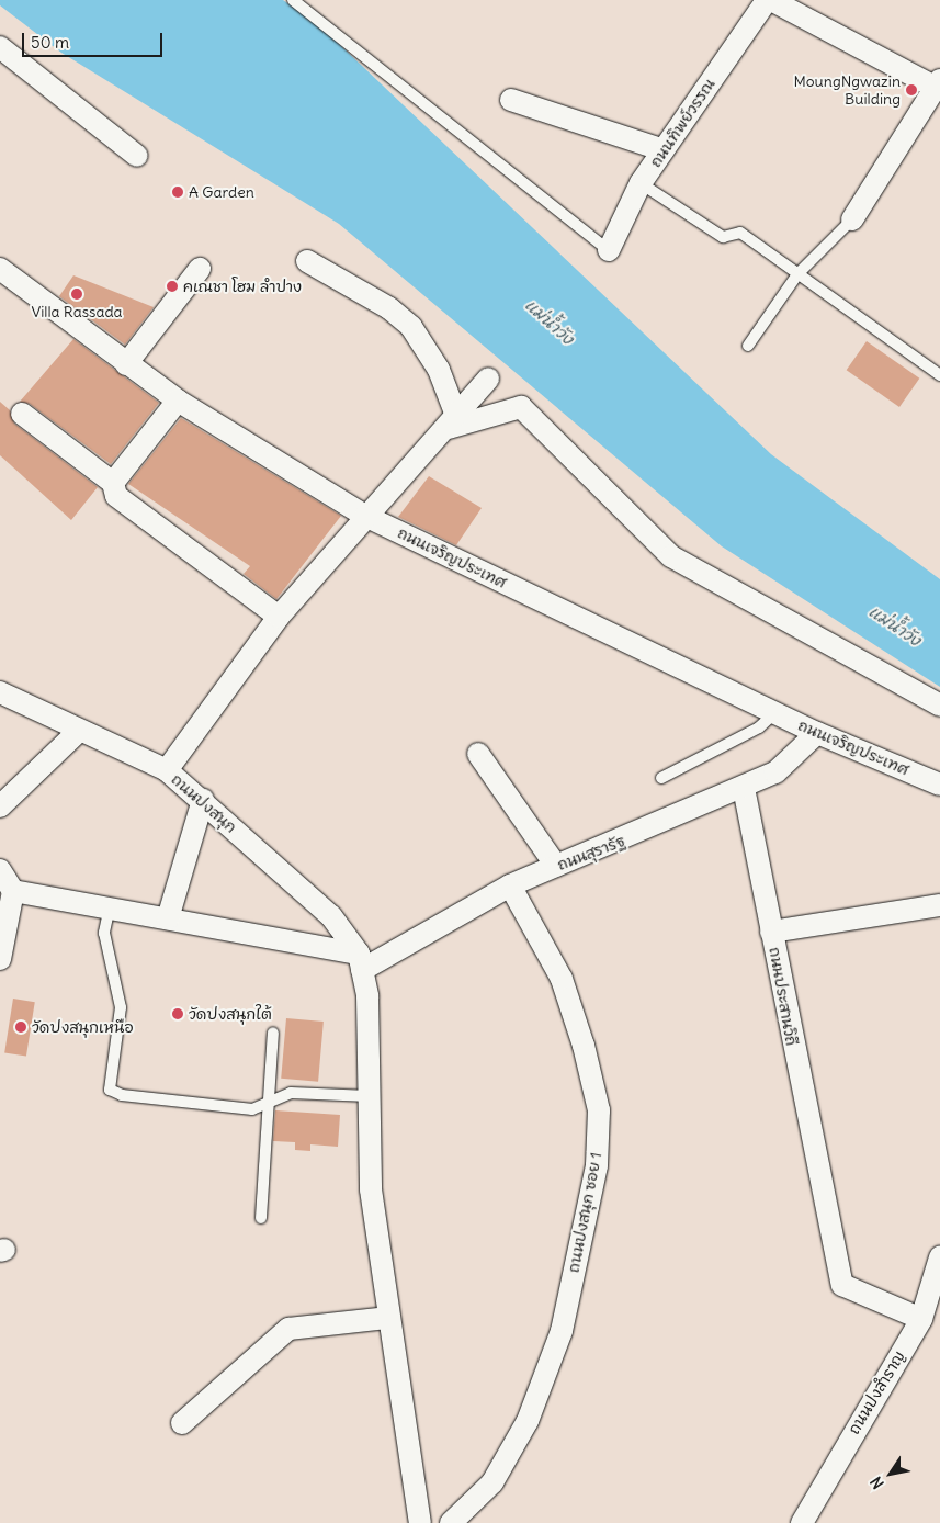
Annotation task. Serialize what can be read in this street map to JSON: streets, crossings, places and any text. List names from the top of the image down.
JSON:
{
  "streets": {
    "street": [
      "ถนนทิพย์วรรณ",
      "ถนนเจริญประเทศ",
      "ถนนปงสนุก",
      "ถนนสุรารัฐ",
      "ถนนประสานวิถี",
      "ถนนปงสนุก ซอย 1",
      "ถนนปงสำราญ"
    ]
  },
  "crossings": [
    ["ถนนเจริญประเทศ", "ถนนสุรารัฐ"],
    ["ถนนปงสนุก", "ถนนสุรารัฐ"],
    ["ถนนสุรารัฐ", "ถนนประสานวิถี"],
    ["ถนนสุรารัฐ", "ถนนปงสนุก ซอย 1"],
    ["ถนนประสานวิถี", "ถนนปงสำราญ"]
  ],
  "water": ["แม่น้ำวัง"],
  "places": [
    "MoungNgwazin Building",
    "A Garden",
    "คเณชา โฮม ลำปาง",
    "Villa Rassada",
    "วัดปงสนุกใต้",
    "วัดปงสนุกเหนือ"
  ],
  "scale_bar": "50 m",
  "north": "bottom left"
}
